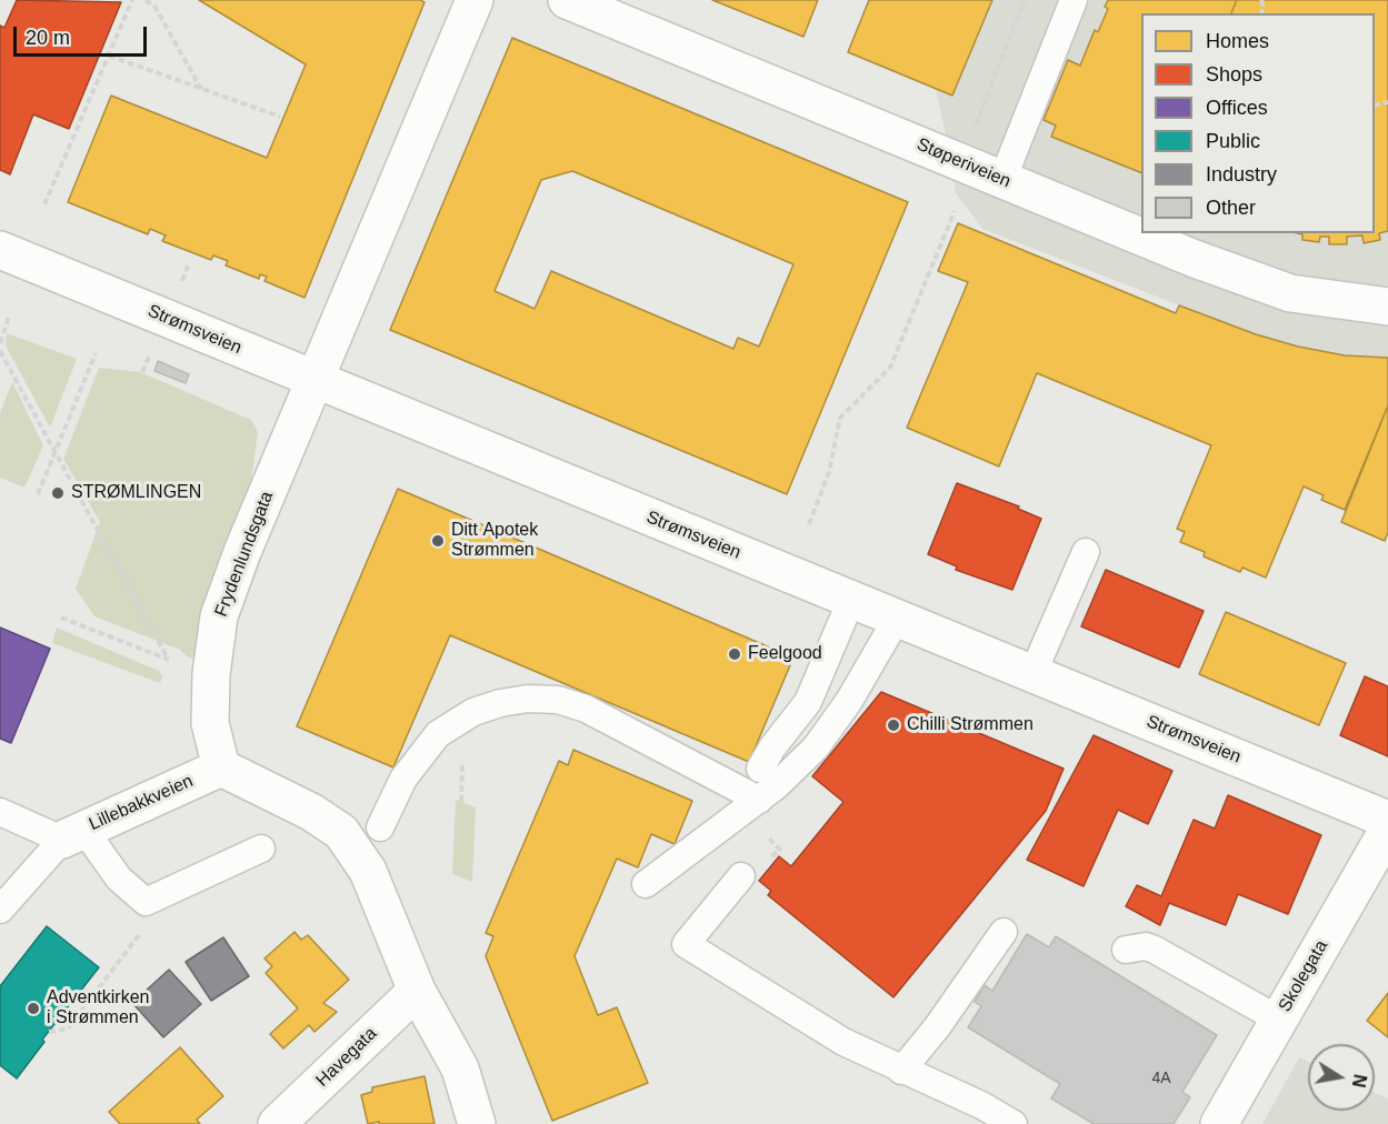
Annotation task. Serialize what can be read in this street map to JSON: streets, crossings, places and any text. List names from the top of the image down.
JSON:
{
  "streets": {
    "street": [
      "Støperiveien",
      "Strømsveien",
      "Frydenlundsgata",
      "Lillebakkveien",
      "Skolegata",
      "Havegata"
    ]
  },
  "crossings": [
    ["Strømsveien", "Frydenlundsgata"],
    ["Frydenlundsgata", "Lillebakkveien"]
  ],
  "places": [
    "STRØMLINGEN",
    "Ditt Apotek Strømmen",
    "Feelgood",
    "Chilli Strømmen",
    "Adventkirken i Strømmen"
  ],
  "house_numbers": ["4A"],
  "legend": [
    "Homes",
    "Shops",
    "Offices",
    "Public",
    "Industry",
    "Other"
  ],
  "scale_bar": "20 m",
  "north": "right"
}
